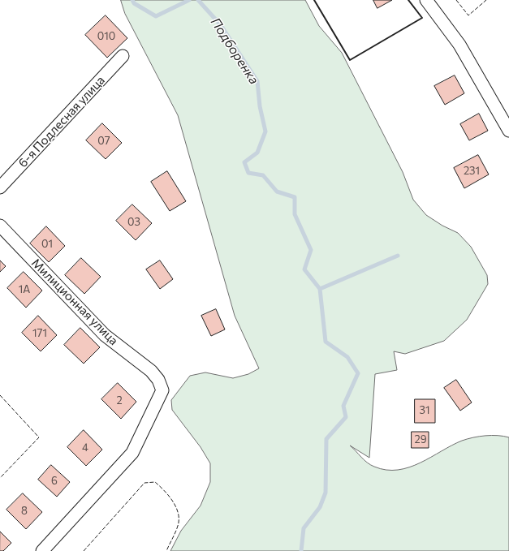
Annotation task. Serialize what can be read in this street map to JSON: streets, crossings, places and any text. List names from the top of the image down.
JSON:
{
  "streets": {
    "street": ["6-я Подлесная улица", "Милиционная улица"]
  },
  "water": ["Подборенка"],
  "house_numbers": [
    "010",
    "07",
    "231",
    "03",
    "01",
    "1А",
    "171",
    "2",
    "31",
    "29",
    "4",
    "6",
    "8"
  ]
}
